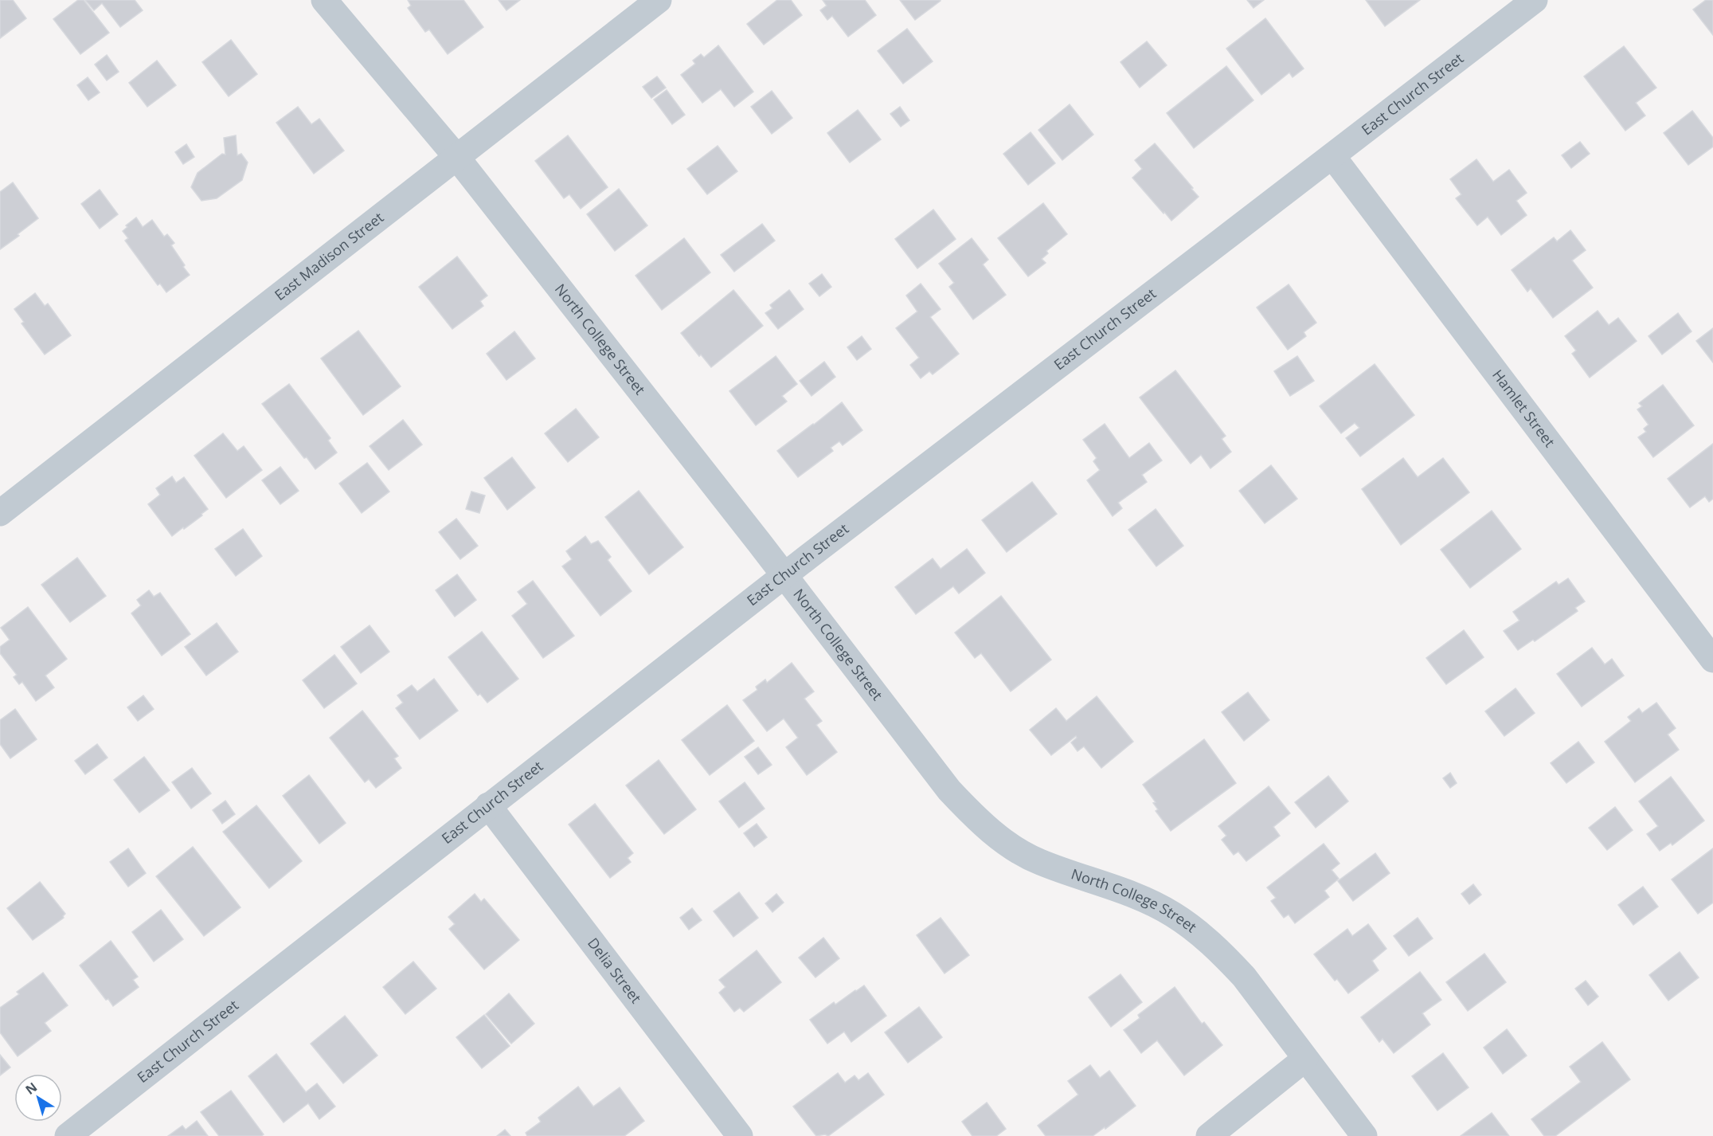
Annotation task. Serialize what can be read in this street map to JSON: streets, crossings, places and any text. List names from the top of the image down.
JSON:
{
  "streets": {
    "street": [
      "East Church Street",
      "East Madison Street",
      "North College Street",
      "Hamlet Street",
      "Delia Street"
    ]
  },
  "crossings": [
    ["East Church Street", "North College Street"],
    ["East Church Street", "Hamlet Street"],
    ["East Church Street", "Delia Street"],
    ["East Madison Street", "North College Street"]
  ],
  "north": "top left"
}
